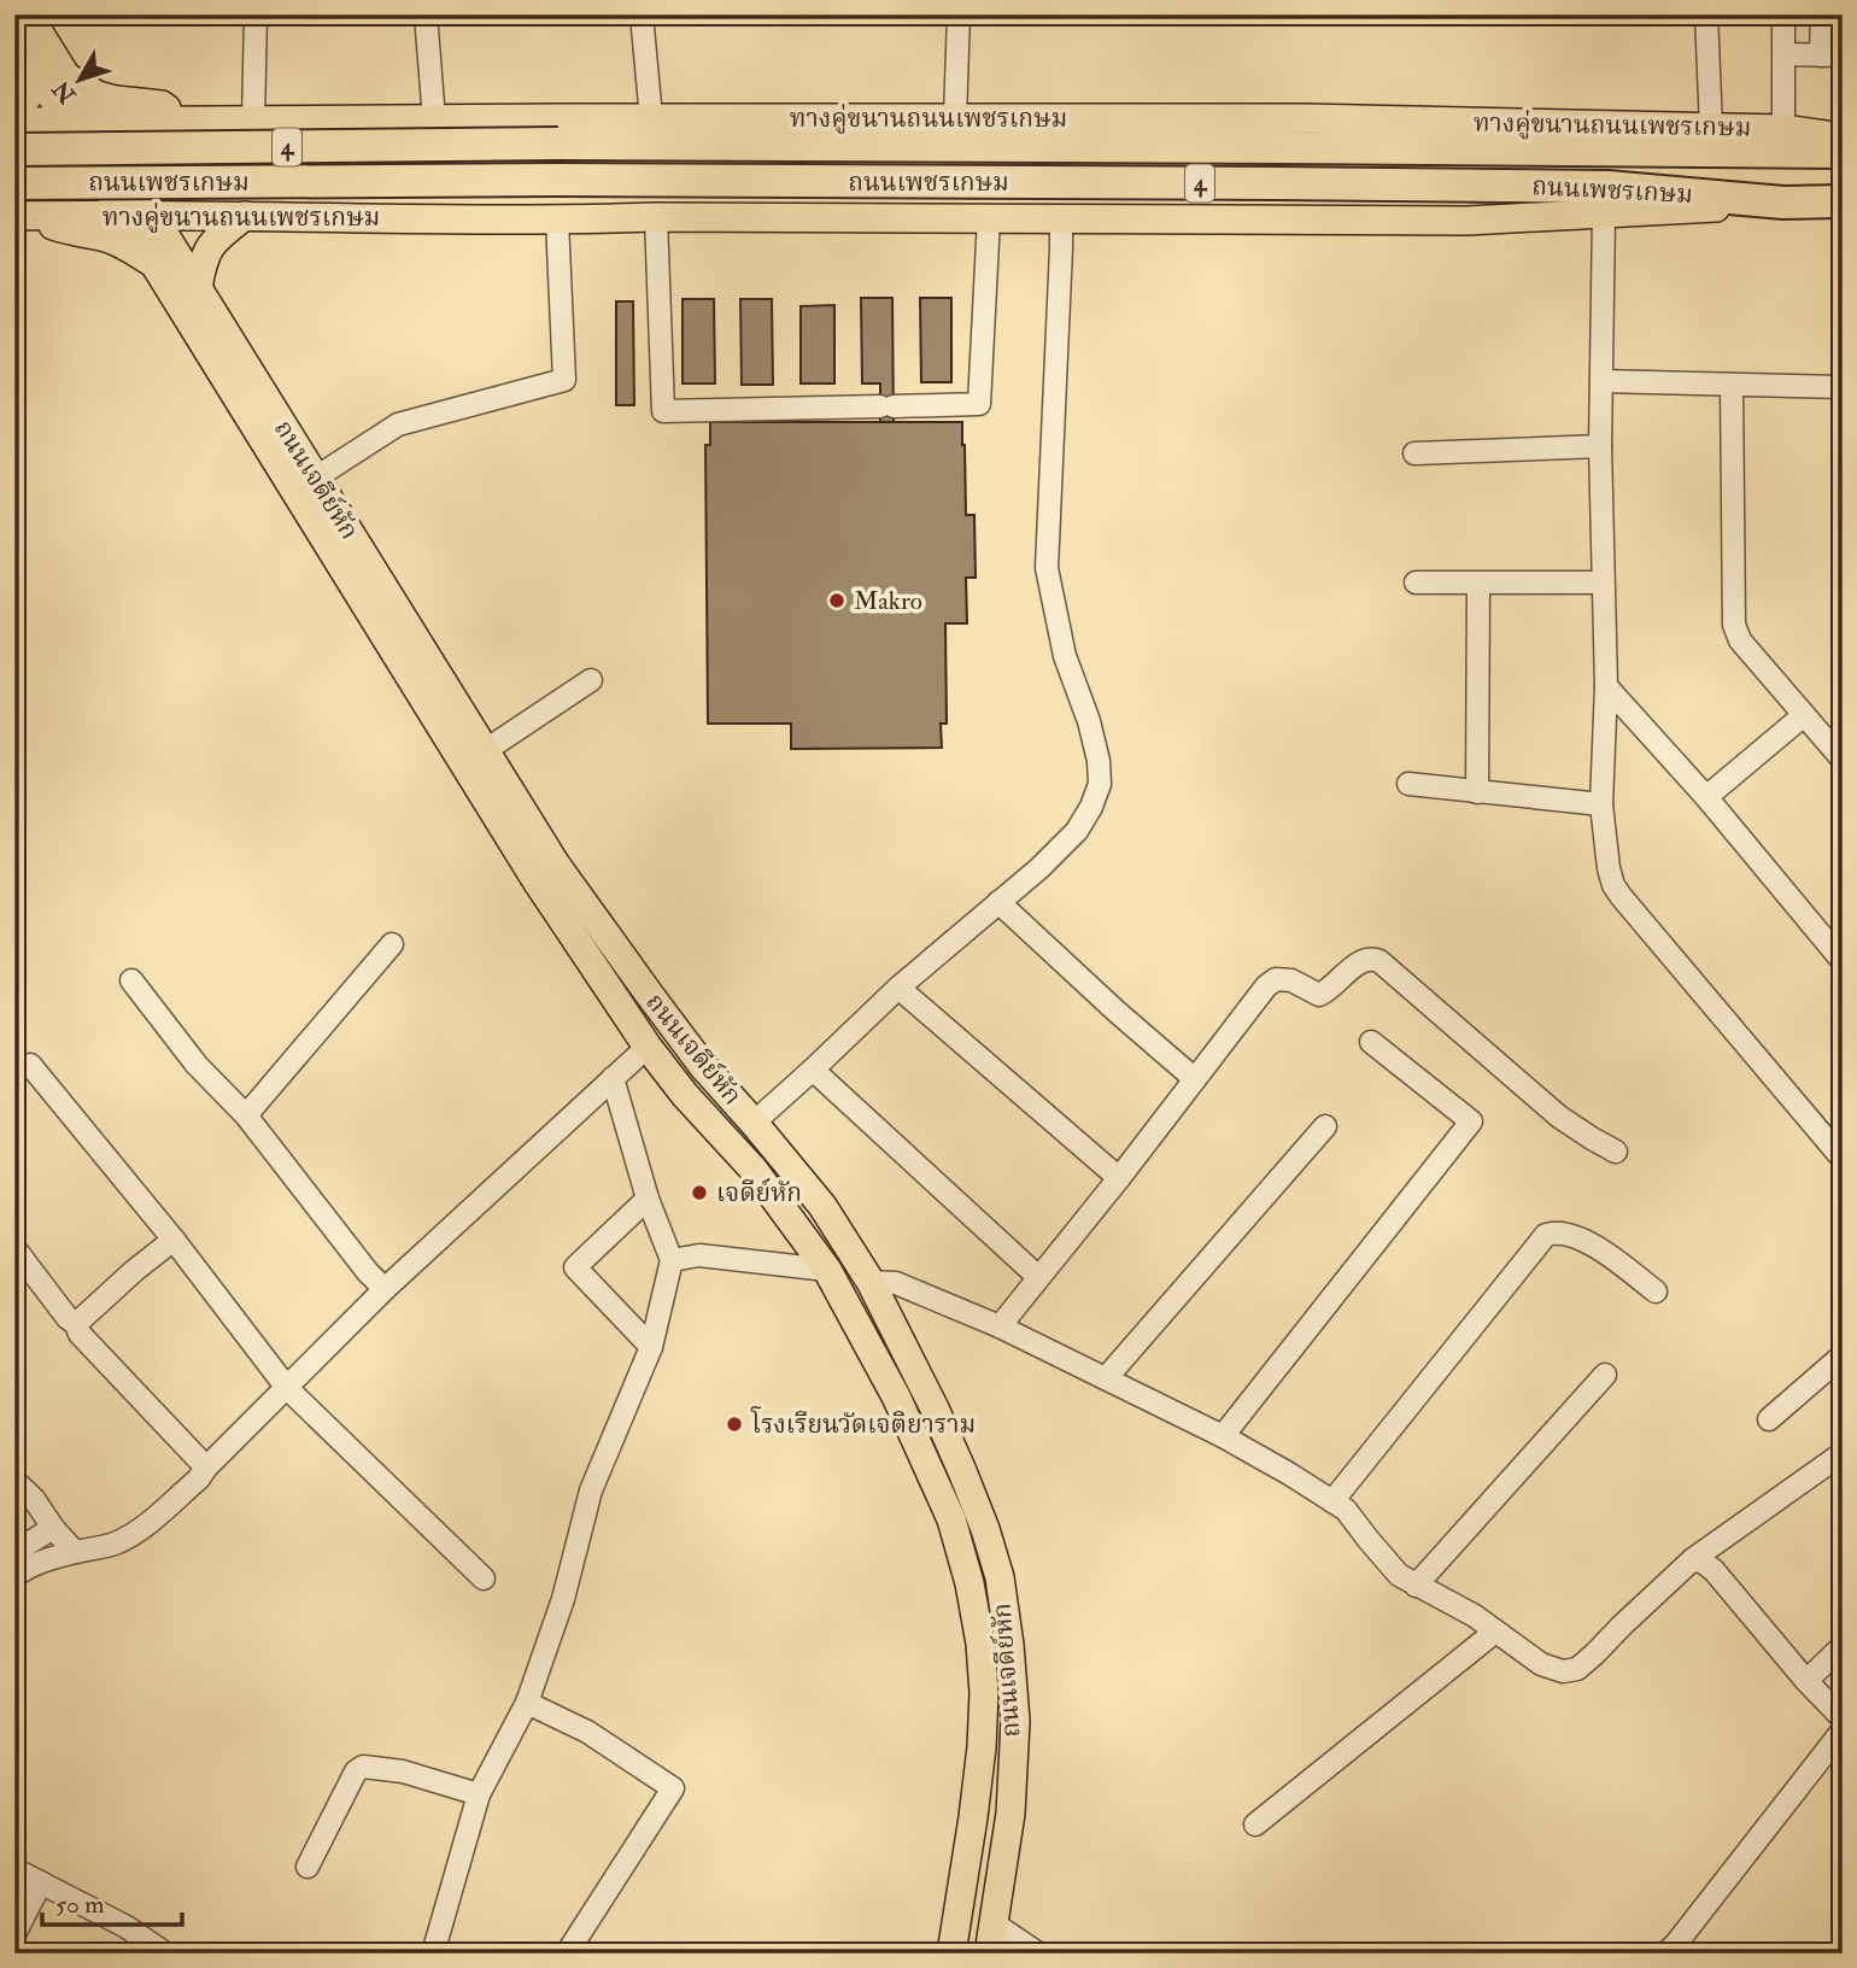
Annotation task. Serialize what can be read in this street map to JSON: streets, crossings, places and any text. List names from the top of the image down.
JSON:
{
  "streets": {
    "highway": ["4", "ถนนเพชรเกษม"],
    "main road": ["ทางคู่ขนานถนนเพชรเกษม", "ถนนเจดีย์หัก"]
  },
  "crossings": [
    ["ทางคู่ขนานถนนเพชรเกษม", "ถนนเพชรเกษม"],
    ["ทางคู่ขนานถนนเพชรเกษม", "ถนนเจดีย์หัก"]
  ],
  "places": ["Makro", "เจดีย์หัก", "โรงเรียนวัดเจติยาราม"],
  "scale_bar": "50 m",
  "north": "bottom left"
}
